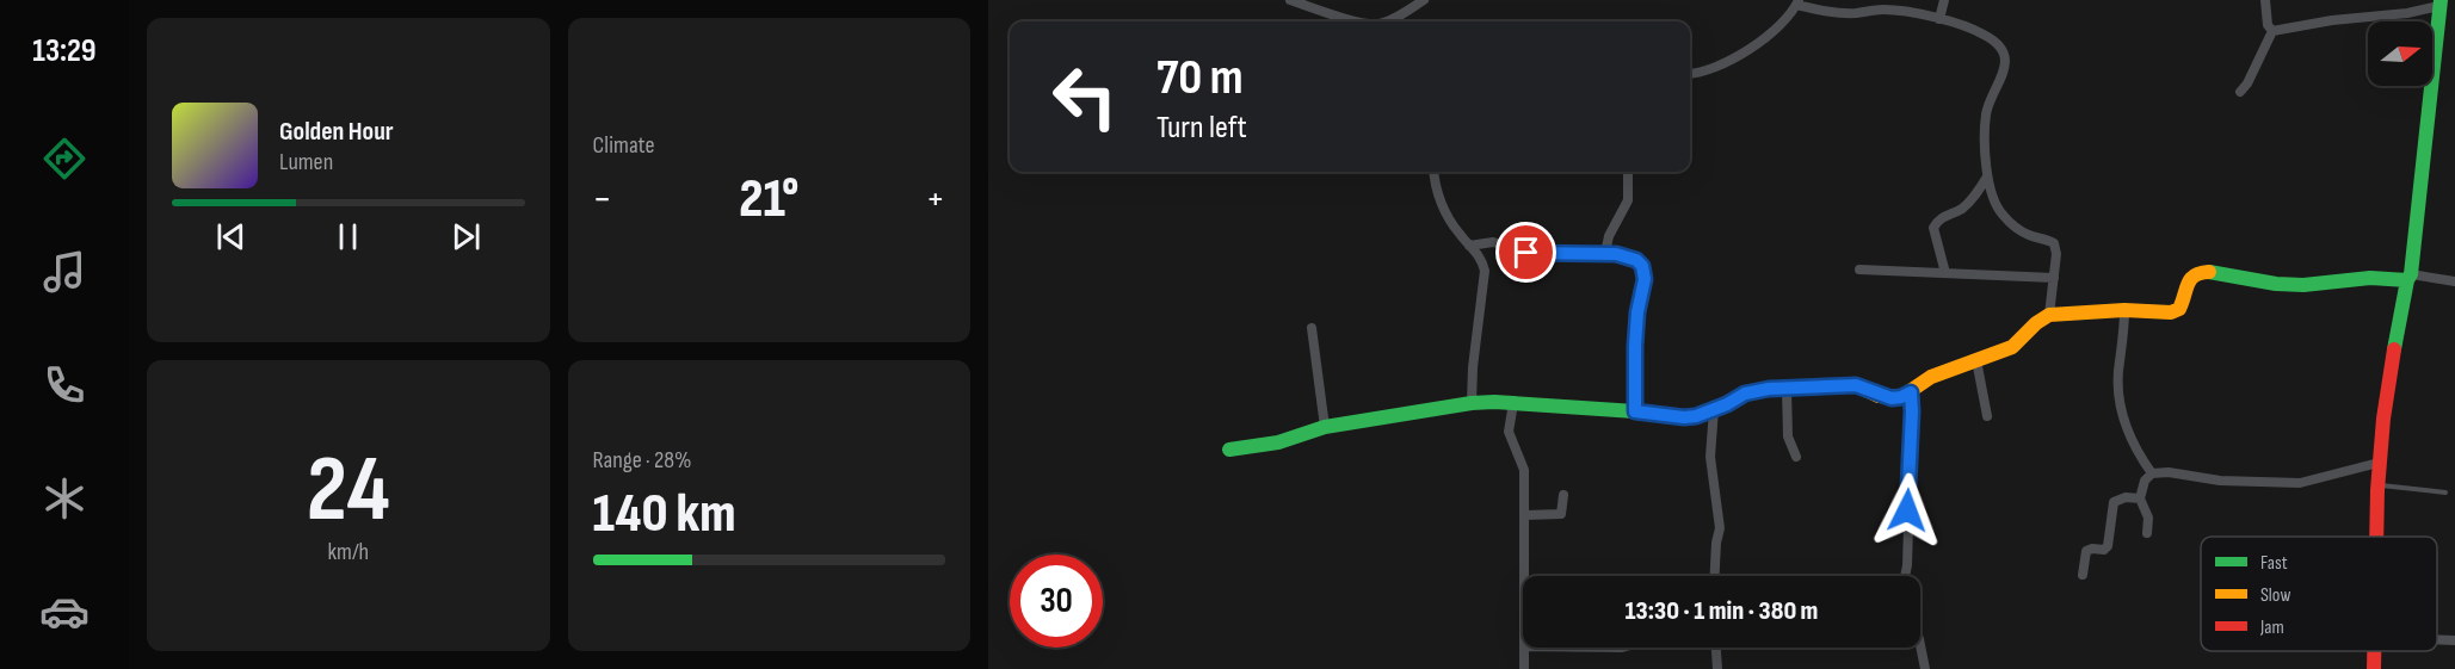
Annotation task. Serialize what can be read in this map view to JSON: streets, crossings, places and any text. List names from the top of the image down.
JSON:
{
  "legend": ["Fast", "Slow", "Jam"],
  "north": "right",
  "page": {
    "tabs": "13:29",
    "tile": [
      "Climate",
      ["24", "km/h"],
      ["Range · 28%", "140 km"]
    ],
    "turn": ["70 m", "Turn left"],
    "song": ["Golden Hour", "Lumen"],
    "heat": ["−", "21°", "+"],
    "limit": "30",
    "trip": "13:30 · 1 min · 380 m"
  }
}
